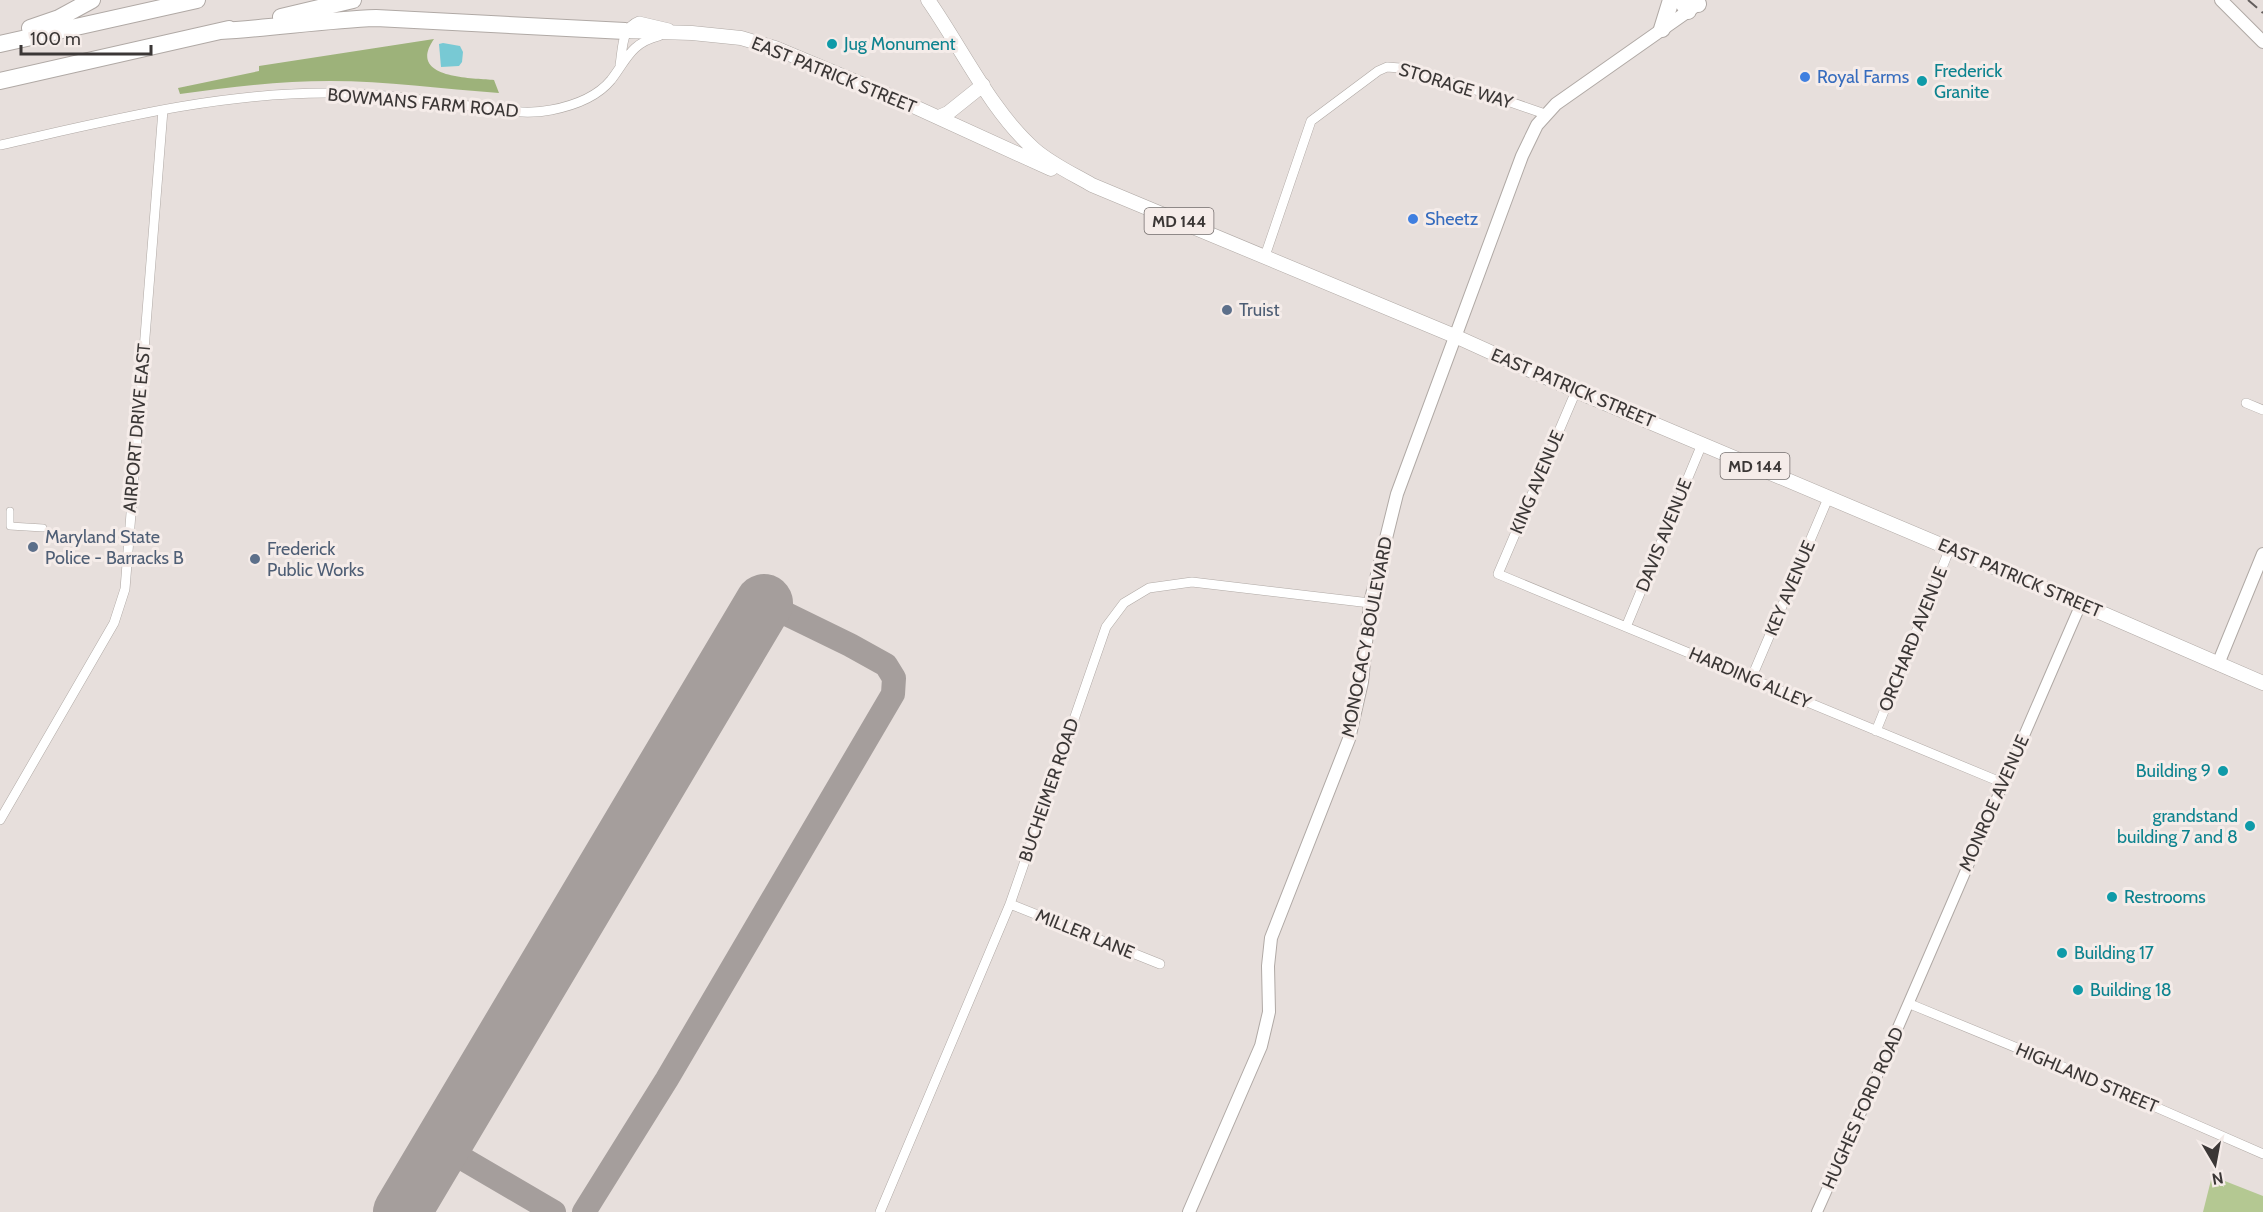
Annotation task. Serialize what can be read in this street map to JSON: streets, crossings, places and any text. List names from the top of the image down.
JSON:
{
  "streets": {
    "main road": ["EAST PATRICK STREET", "MD 144", "MONOCACY BOULEVARD"],
    "street": [
      "STORAGE WAY",
      "BOWMANS FARM ROAD",
      "AIRPORT DRIVE EAST",
      "KING AVENUE",
      "DAVIS AVENUE",
      "KEY AVENUE",
      "ORCHARD AVENUE",
      "HARDING ALLEY",
      "BUCHEIMER ROAD",
      "MONROE AVENUE",
      "MILLER LANE",
      "HIGHLAND STREET",
      "HUGHES FORD ROAD"
    ]
  },
  "crossings": [
    ["EAST PATRICK STREET", "STORAGE WAY"],
    ["EAST PATRICK STREET", "BOWMANS FARM ROAD"],
    ["EAST PATRICK STREET", "KING AVENUE"],
    ["EAST PATRICK STREET", "DAVIS AVENUE"],
    ["EAST PATRICK STREET", "KEY AVENUE"],
    ["EAST PATRICK STREET", "MONOCACY BOULEVARD"],
    ["EAST PATRICK STREET", "ORCHARD AVENUE"],
    ["EAST PATRICK STREET", "MONROE AVENUE"],
    ["STORAGE WAY", "MONOCACY BOULEVARD"],
    ["BOWMANS FARM ROAD", "AIRPORT DRIVE EAST"],
    ["KING AVENUE", "HARDING ALLEY"],
    ["DAVIS AVENUE", "HARDING ALLEY"],
    ["KEY AVENUE", "HARDING ALLEY"],
    ["MONOCACY BOULEVARD", "BUCHEIMER ROAD"],
    ["ORCHARD AVENUE", "HARDING ALLEY"],
    ["HARDING ALLEY", "MONROE AVENUE"],
    ["BUCHEIMER ROAD", "MILLER LANE"],
    ["MONROE AVENUE", "HIGHLAND STREET"],
    ["MONROE AVENUE", "HUGHES FORD ROAD"],
    ["HIGHLAND STREET", "HUGHES FORD ROAD"]
  ],
  "places": [
    "Jug Monument",
    "Royal Farms",
    "Frederick Granite",
    "Sheetz",
    "Truist",
    "Maryland State Police - Barracks B",
    "Frederick Public Works",
    "Building 9",
    "grandstand building 7 and 8",
    "Restrooms",
    "Building 17",
    "Building 18"
  ],
  "scale_bar": "100 m",
  "north": "bottom"
}
